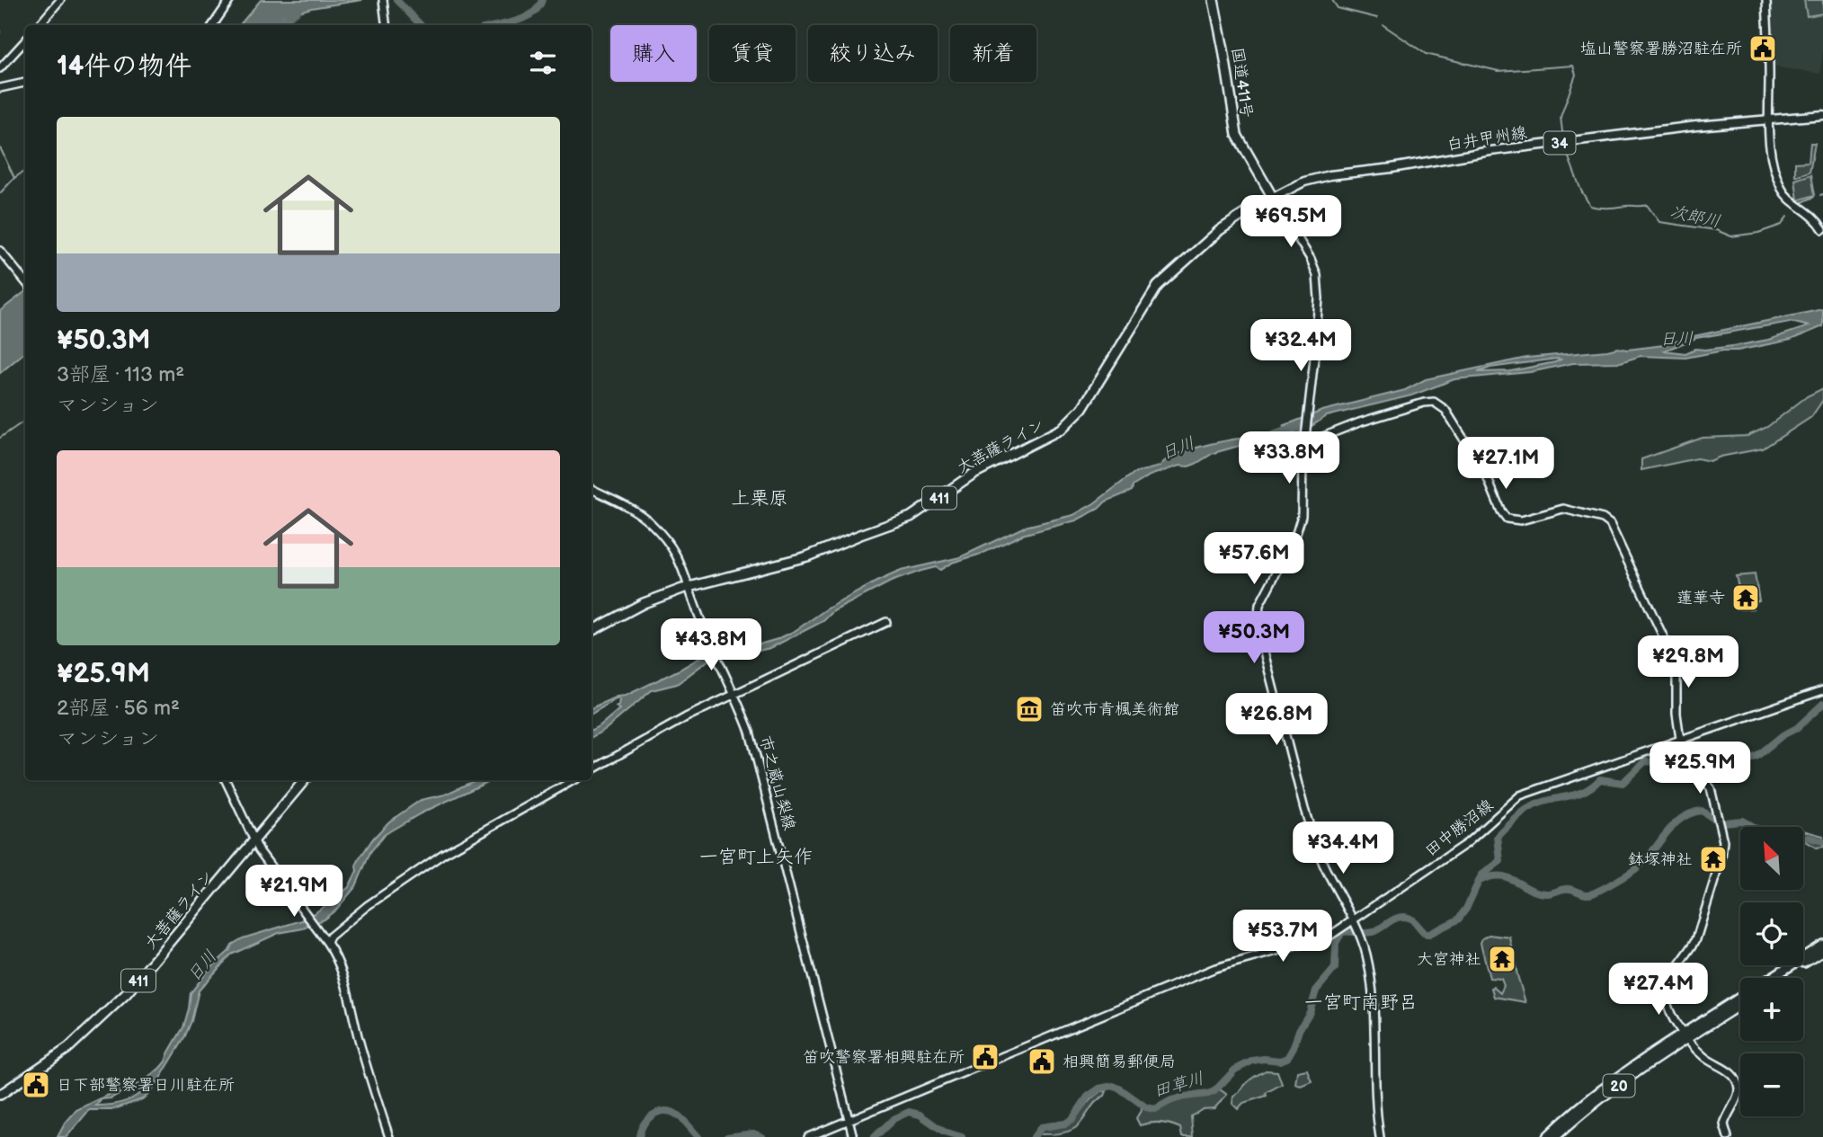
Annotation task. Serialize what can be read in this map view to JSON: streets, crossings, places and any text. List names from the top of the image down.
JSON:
{
  "streets": {
    "highway": [
      "国道411号",
      "大菩薩ライン",
      "411",
      "20"
    ],
    "main road": ["白井甲州線", "34"],
    "street": ["市之蔵山梨線", "田中勝沼線"]
  },
  "crossings": [
    ["国道411号", "白井甲州線"],
    ["国道411号", "大菩薩ライン"],
    ["白井甲州線", "大菩薩ライン"],
    ["大菩薩ライン", "市之蔵山梨線"],
    ["市之蔵山梨線", "田中勝沼線"]
  ],
  "districts": ["上栗原", "一宮町上矢作", "一宮町南野呂"],
  "water": ["次郎川", "日川", "田草川"],
  "places": {
    "public building": [
      "塩山警察署勝沼駐在所",
      "笛吹警察署相興駐在所",
      "相興簡易郵便局",
      "日下部警察署日川駐在所"
    ],
    "temple": ["蓮華寺", "鉢塚神社", "大宮神社"],
    "museum": ["笛吹市青楓美術館"]
  },
  "north": "top left",
  "page": {
    "chip": [
      "購入",
      "賃貸",
      "絞り込み",
      "新着"
    ],
    "heading": "14件の物件",
    "list": [
      {
        "name": "¥50.3M",
        "note": "3部屋 · 113 m² · マンション"
      },
      {
        "name": "¥25.9M",
        "note": "2部屋 · 56 m² · マンション"
      }
    ],
    "price": [
      "¥69.5M",
      "¥32.4M",
      "¥33.8M",
      "¥27.1M",
      "¥57.6M",
      "¥50.3M",
      "¥43.8M",
      "¥29.8M",
      "¥26.8M",
      "¥25.9M",
      "¥34.4M",
      "¥21.9M",
      "¥53.7M",
      "¥27.4M"
    ],
    "map_buttons": ["+", "−"]
  }
}
